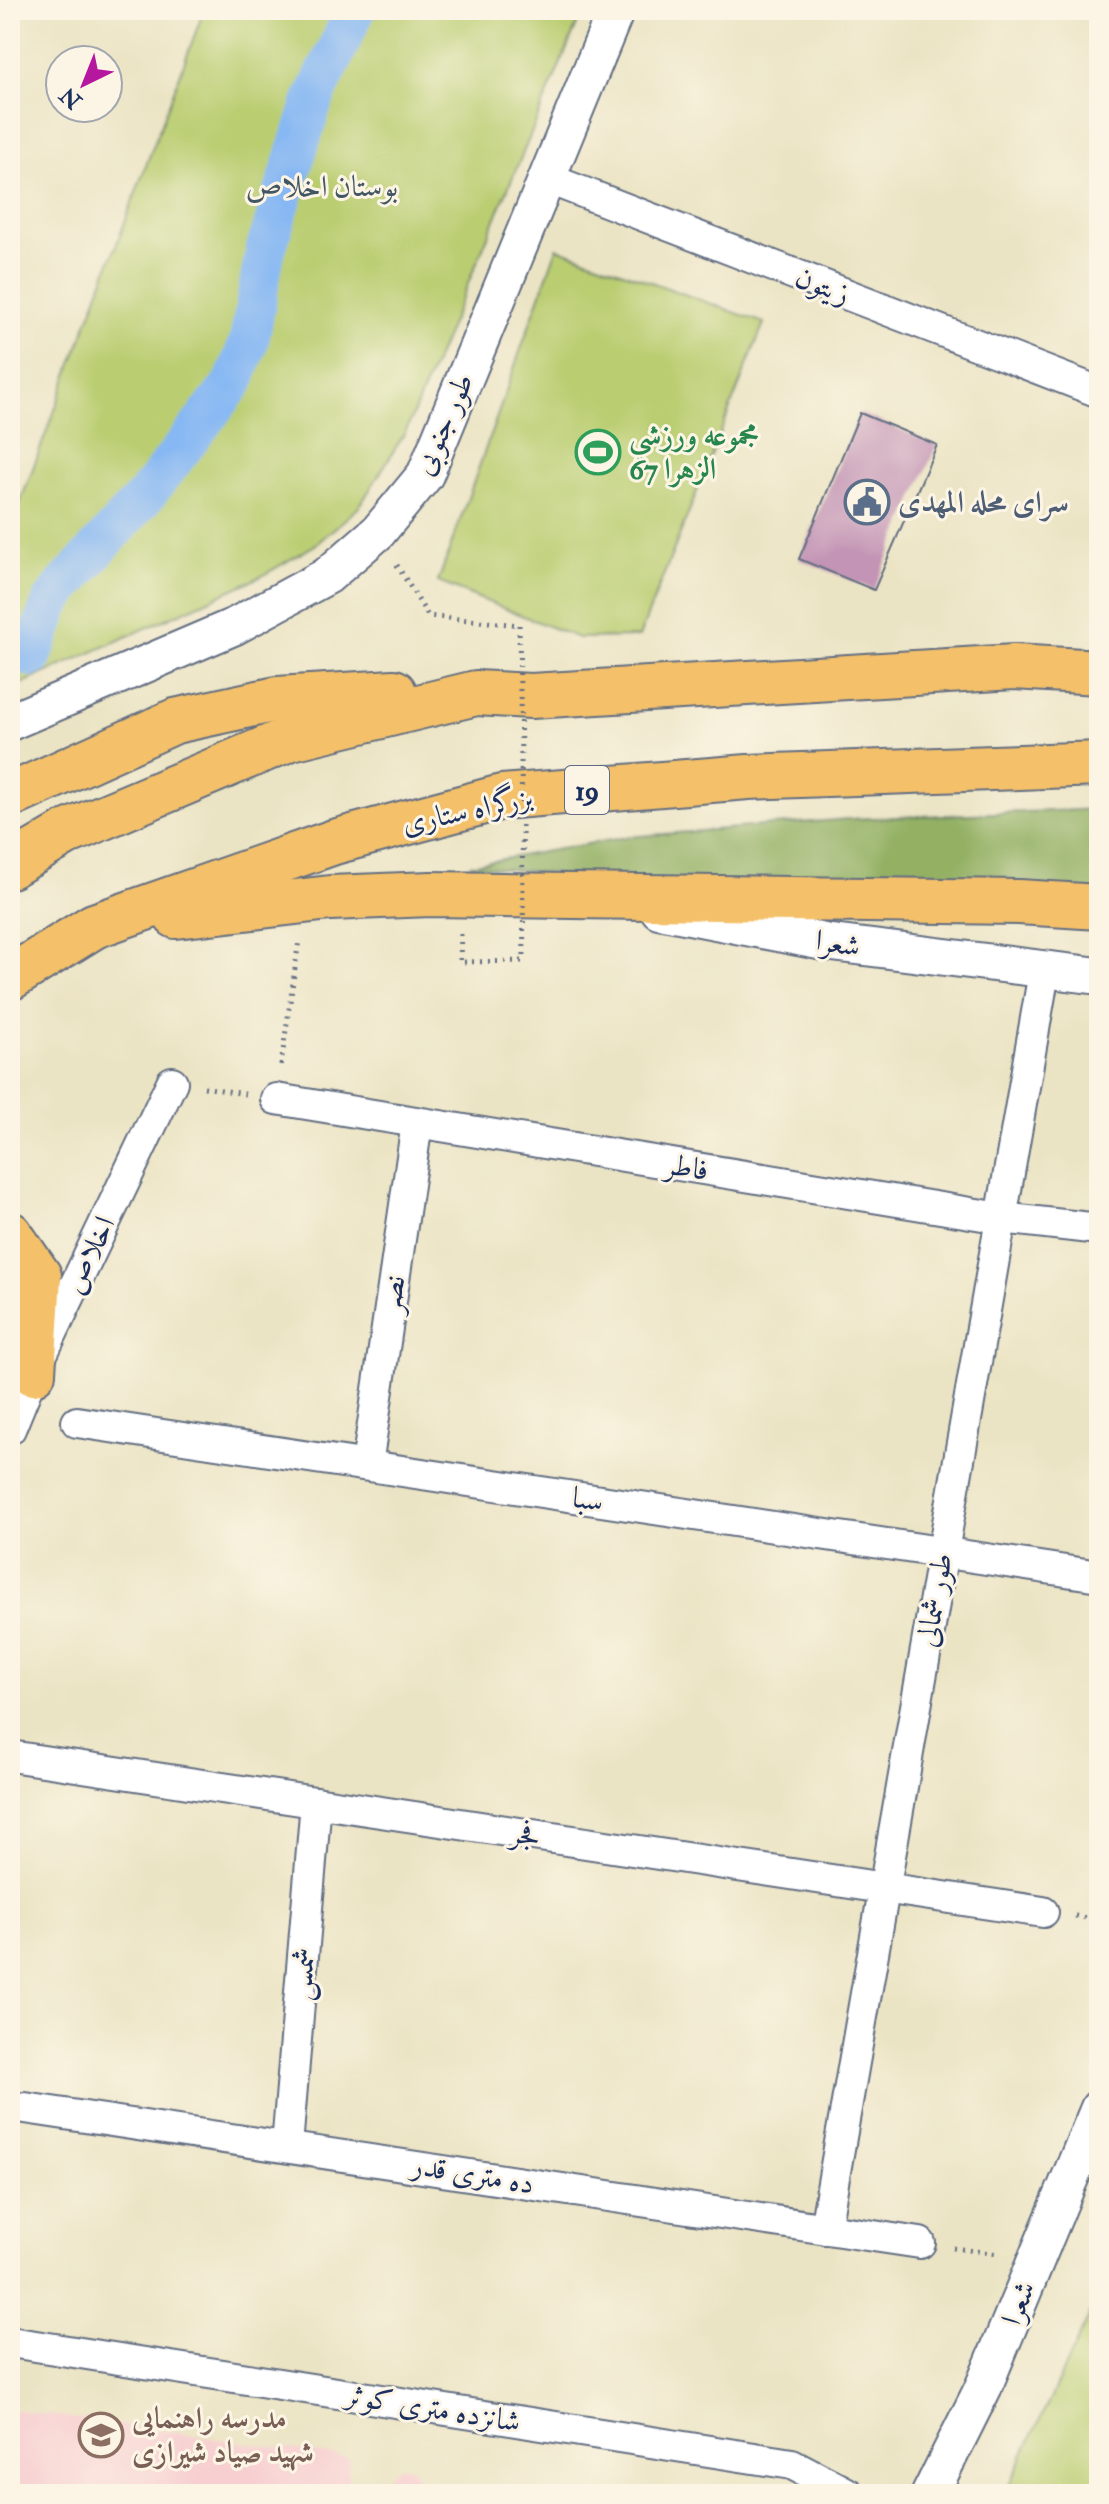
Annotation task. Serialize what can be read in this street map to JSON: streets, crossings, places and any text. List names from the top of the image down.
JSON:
{
  "streets": {
    "highway": ["19", "بزرگراه ستاری"],
    "street": [
      "زیتون",
      "طور جنوبی",
      "شعرا",
      "فاطر",
      "اخلاص",
      "نصر",
      "سبا",
      "طور شمالی",
      "فجر",
      "شمس",
      "ده متری قدر",
      "شانزده متری کوثر"
    ]
  },
  "crossings": [
    ["زیتون", "طور جنوبی"],
    ["شعرا", "طور شمالی"],
    ["فاطر", "نصر"],
    ["فاطر", "طور شمالی"],
    ["نصر", "سبا"],
    ["سبا", "طور شمالی"],
    ["طور شمالی", "فجر"],
    ["طور شمالی", "ده متری قدر"],
    ["فجر", "شمس"],
    ["شمس", "ده متری قدر"]
  ],
  "parks": ["بوستان اخلاص"],
  "places": {
    "sports": ["مجموعه ورزشي الزهرا 67"],
    "public building": ["سرای محله المهدی"],
    "school or university": ["مدرسه راهنمايی شهيد صياد شيرازی"]
  },
  "north": "bottom left"
}
